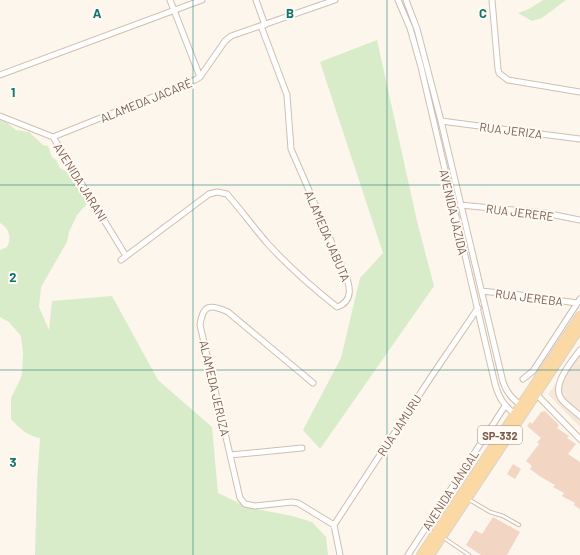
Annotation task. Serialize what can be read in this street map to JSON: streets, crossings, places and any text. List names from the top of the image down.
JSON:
{
  "streets": {
    "main road": ["SP-332"],
    "street": [
      "ALAMEDA JACARÉ",
      "RUA JERIZA",
      "AVENIDA JARANI",
      "AVENIDA JAZIDA",
      "RUA JERERE",
      "ALAMEDA JABUTA",
      "RUA JEREBA",
      "ALAMEDA JERUZA",
      "RUA JAMURU",
      "AVENIDA JANGAL"
    ]
  },
  "crossings": [
    ["ALAMEDA JACARÉ", "AVENIDA JARANI"],
    ["ALAMEDA JACARÉ", "ALAMEDA JABUTA"],
    ["RUA JERIZA", "AVENIDA JAZIDA"],
    ["AVENIDA JARANI", "ALAMEDA JABUTA"],
    ["AVENIDA JAZIDA", "RUA JERERE"],
    ["AVENIDA JAZIDA", "RUA JEREBA"],
    ["AVENIDA JAZIDA", "RUA JAMURU"],
    ["AVENIDA JAZIDA", "SP-332"],
    ["AVENIDA JAZIDA", "AVENIDA JANGAL"],
    ["ALAMEDA JERUZA", "RUA JAMURU"]
  ],
  "grid": {
    "columns": ["A", "B", "C"],
    "rows": ["1", "2", "3"]
  }
}
